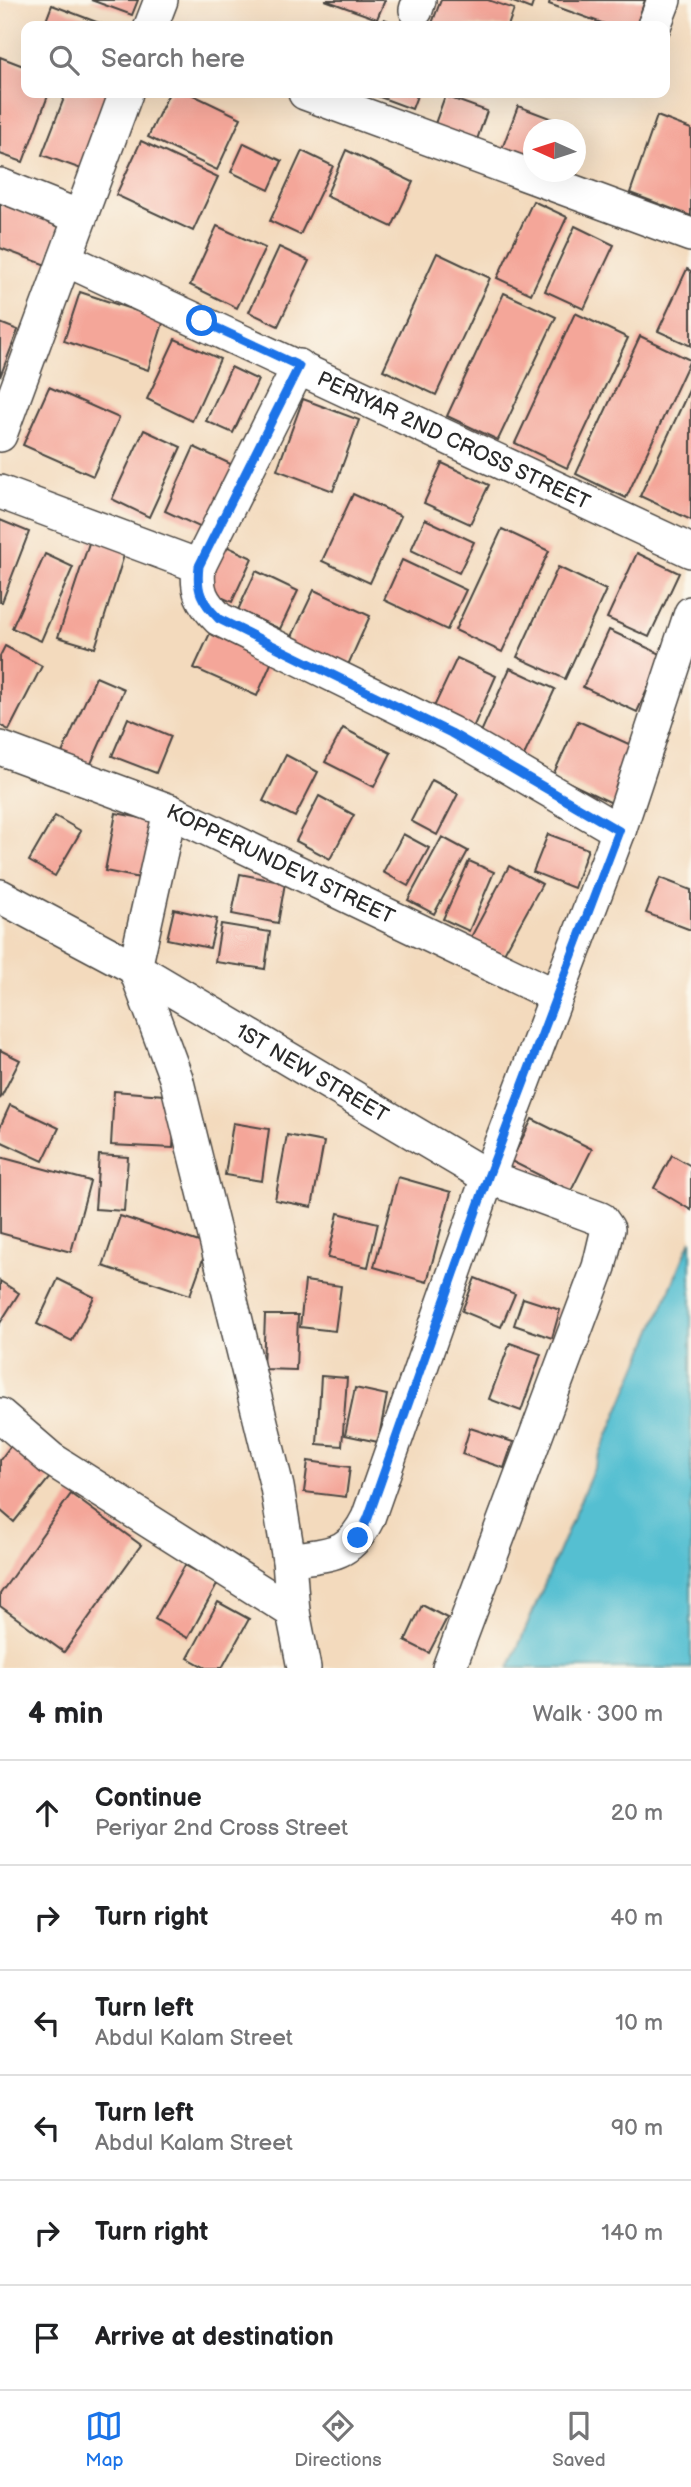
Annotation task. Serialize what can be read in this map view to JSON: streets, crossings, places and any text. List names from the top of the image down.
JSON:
{
  "streets": {
    "street": ["PERIYAR 2ND CROSS STREET", "KOPPERUNDEVI STREET", "1ST NEW STREET"]
  },
  "north": "left",
  "page": {
    "search": "Search here",
    "heading": ["4 min", "Walk · 300 m"],
    "list": [
      ["Continue", "Periyar 2nd Cross Street", "20 m"],
      ["Turn right", "40 m"],
      ["Turn left", "Abdul Kalam Street", "10 m"],
      ["Turn left", "Abdul Kalam Street", "90 m"],
      ["Turn right", "140 m"],
      "Arrive at destination"
    ],
    "nav": ["Map", "Directions", "Saved"]
  }
}
